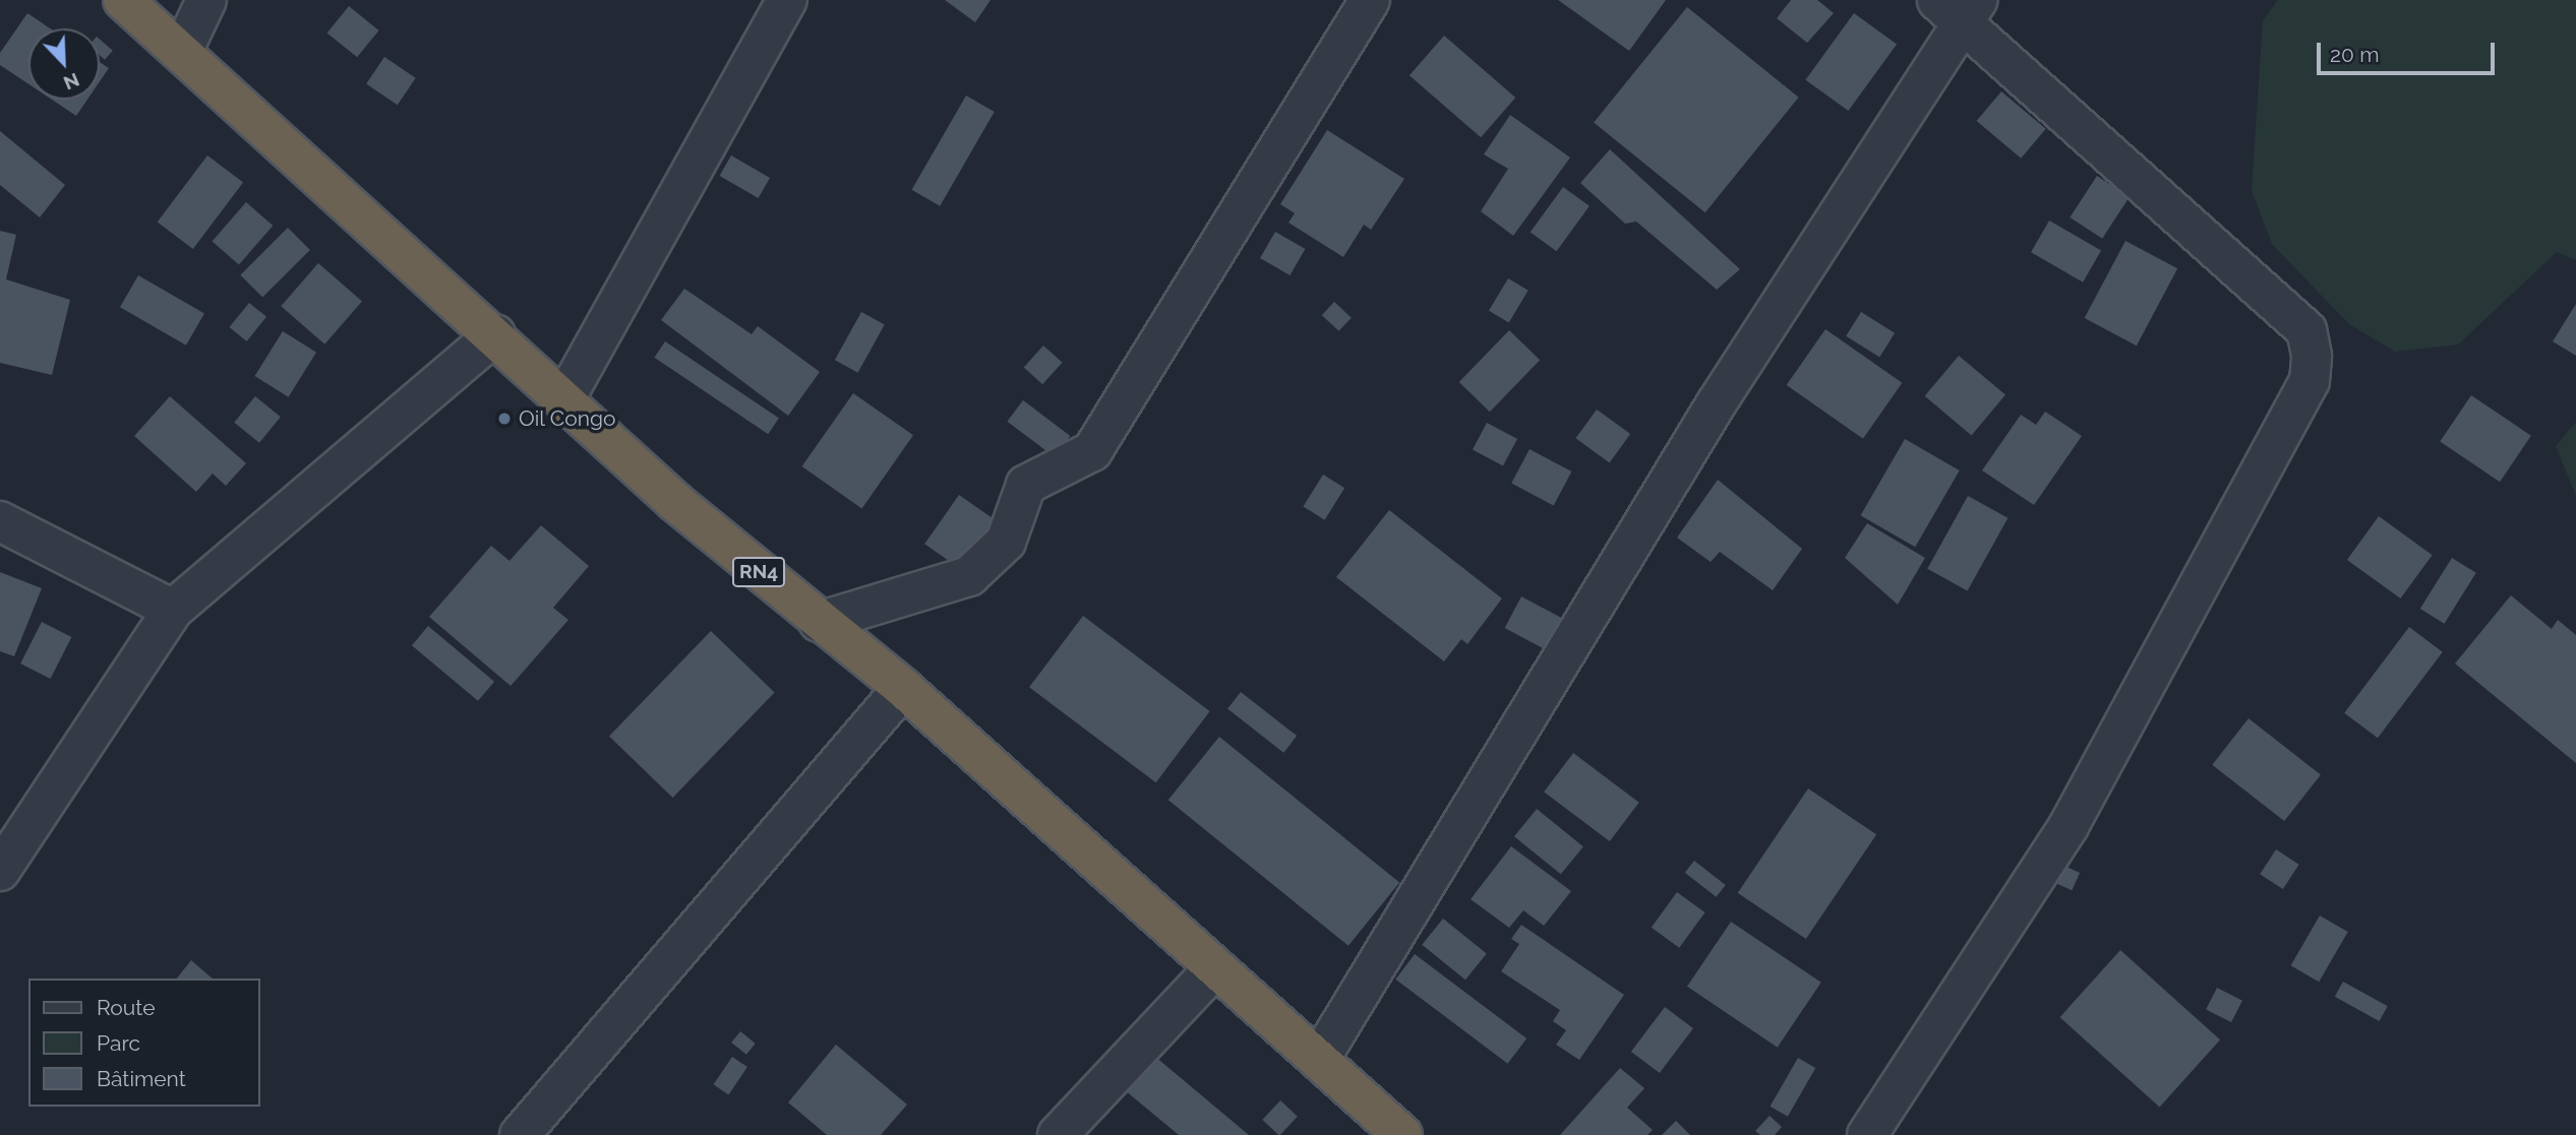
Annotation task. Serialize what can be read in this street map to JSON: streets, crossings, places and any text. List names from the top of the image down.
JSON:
{
  "streets": {
    "highway": ["RN4"]
  },
  "places": ["Oil Congo"],
  "legend": ["Route", "Parc", "Bâtiment"],
  "scale_bar": "20 m",
  "north": "bottom right"
}
